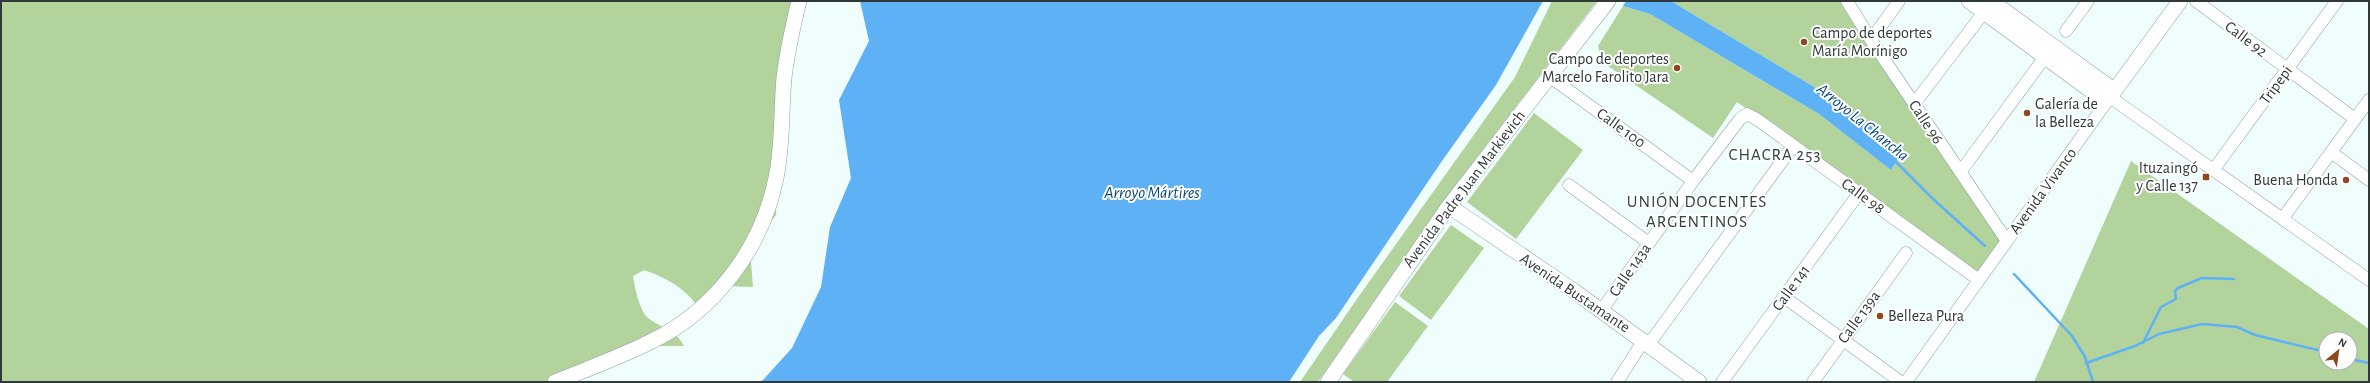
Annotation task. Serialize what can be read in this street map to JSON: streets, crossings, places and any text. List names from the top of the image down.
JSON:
{
  "streets": {
    "main road": ["Avenida Padre Juan Markievich", "Avenida Vivanco", "Avenida Bustamante"],
    "street": [
      "Calle 92",
      "Tripepi",
      "Calle 96",
      "Calle 100",
      "Calle 98",
      "Calle 143a",
      "Calle 141",
      "Calle 139a"
    ]
  },
  "crossings": [
    ["Calle 92", "Tripepi"],
    ["Calle 96", "Avenida Vivanco"],
    ["Calle 100", "Avenida Padre Juan Markievich"],
    ["Calle 100", "Calle 143a"],
    ["Avenida Padre Juan Markievich", "Avenida Bustamante"],
    ["Avenida Vivanco", "Calle 98"],
    ["Calle 98", "Calle 143a"],
    ["Calle 98", "Calle 141"],
    ["Calle 143a", "Avenida Bustamante"]
  ],
  "districts": ["CHACRA 253", "UNIÓN DOCENTES ARGENTINOS"],
  "water": ["Arroyo La Chancha", "Arroyo Mártires"],
  "places": {
    "other": [
      "Campo de deportes María Morínigo",
      "Campo de deportes Marcelo Farolito Jara",
      "Galería de la Belleza",
      "Buena Honda",
      "Belleza Pura"
    ],
    "transit": ["Ituzaingó y Calle 137"]
  },
  "north": "top right"
}
